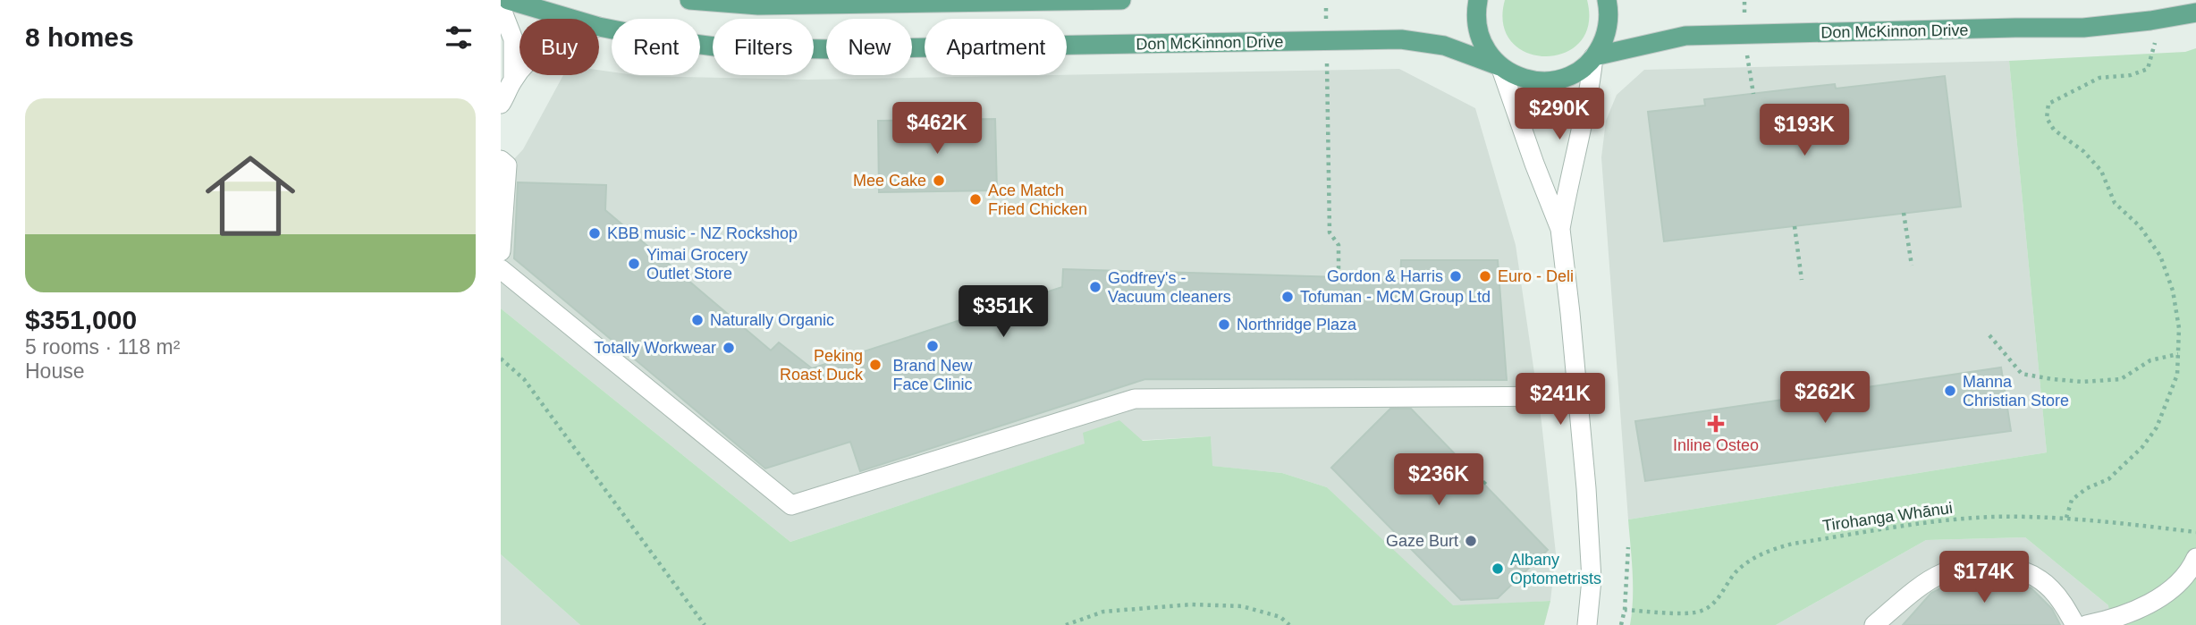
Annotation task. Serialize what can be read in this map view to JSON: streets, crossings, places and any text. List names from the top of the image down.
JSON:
{
  "streets": {
    "main road": ["Don McKinnon Drive"],
    "path": ["Tirohanga Whānui"]
  },
  "places": {
    "other": [
      "Mee Cake",
      "Ace Match Fried Chicken",
      "KBB music - NZ Rockshop",
      "Yimai Grocery Outlet Store",
      "Gordon & Harris",
      "Euro - Deli",
      "Godfrey's - Vacuum cleaners",
      "Tofuman - MCM Group Ltd",
      "Naturally Organic",
      "Northridge Plaza",
      "Brand New Face Clinic",
      "Totally Workwear",
      "Peking Roast Duck",
      "Manna Christian Store",
      "Gaze Burt",
      "Albany Optometrists"
    ],
    "health": ["Inline Osteo"]
  },
  "page": {
    "heading": "8 homes",
    "chip": [
      "Buy",
      "Rent",
      "Filters",
      "New",
      "Apartment"
    ],
    "list": [
      {
        "name": "$351,000",
        "note": "5 rooms · 118 m² · House"
      }
    ],
    "price": [
      "$290K",
      "$462K",
      "$193K",
      "$351K",
      "$262K",
      "$241K",
      "$236K",
      "$174K"
    ]
  }
}
